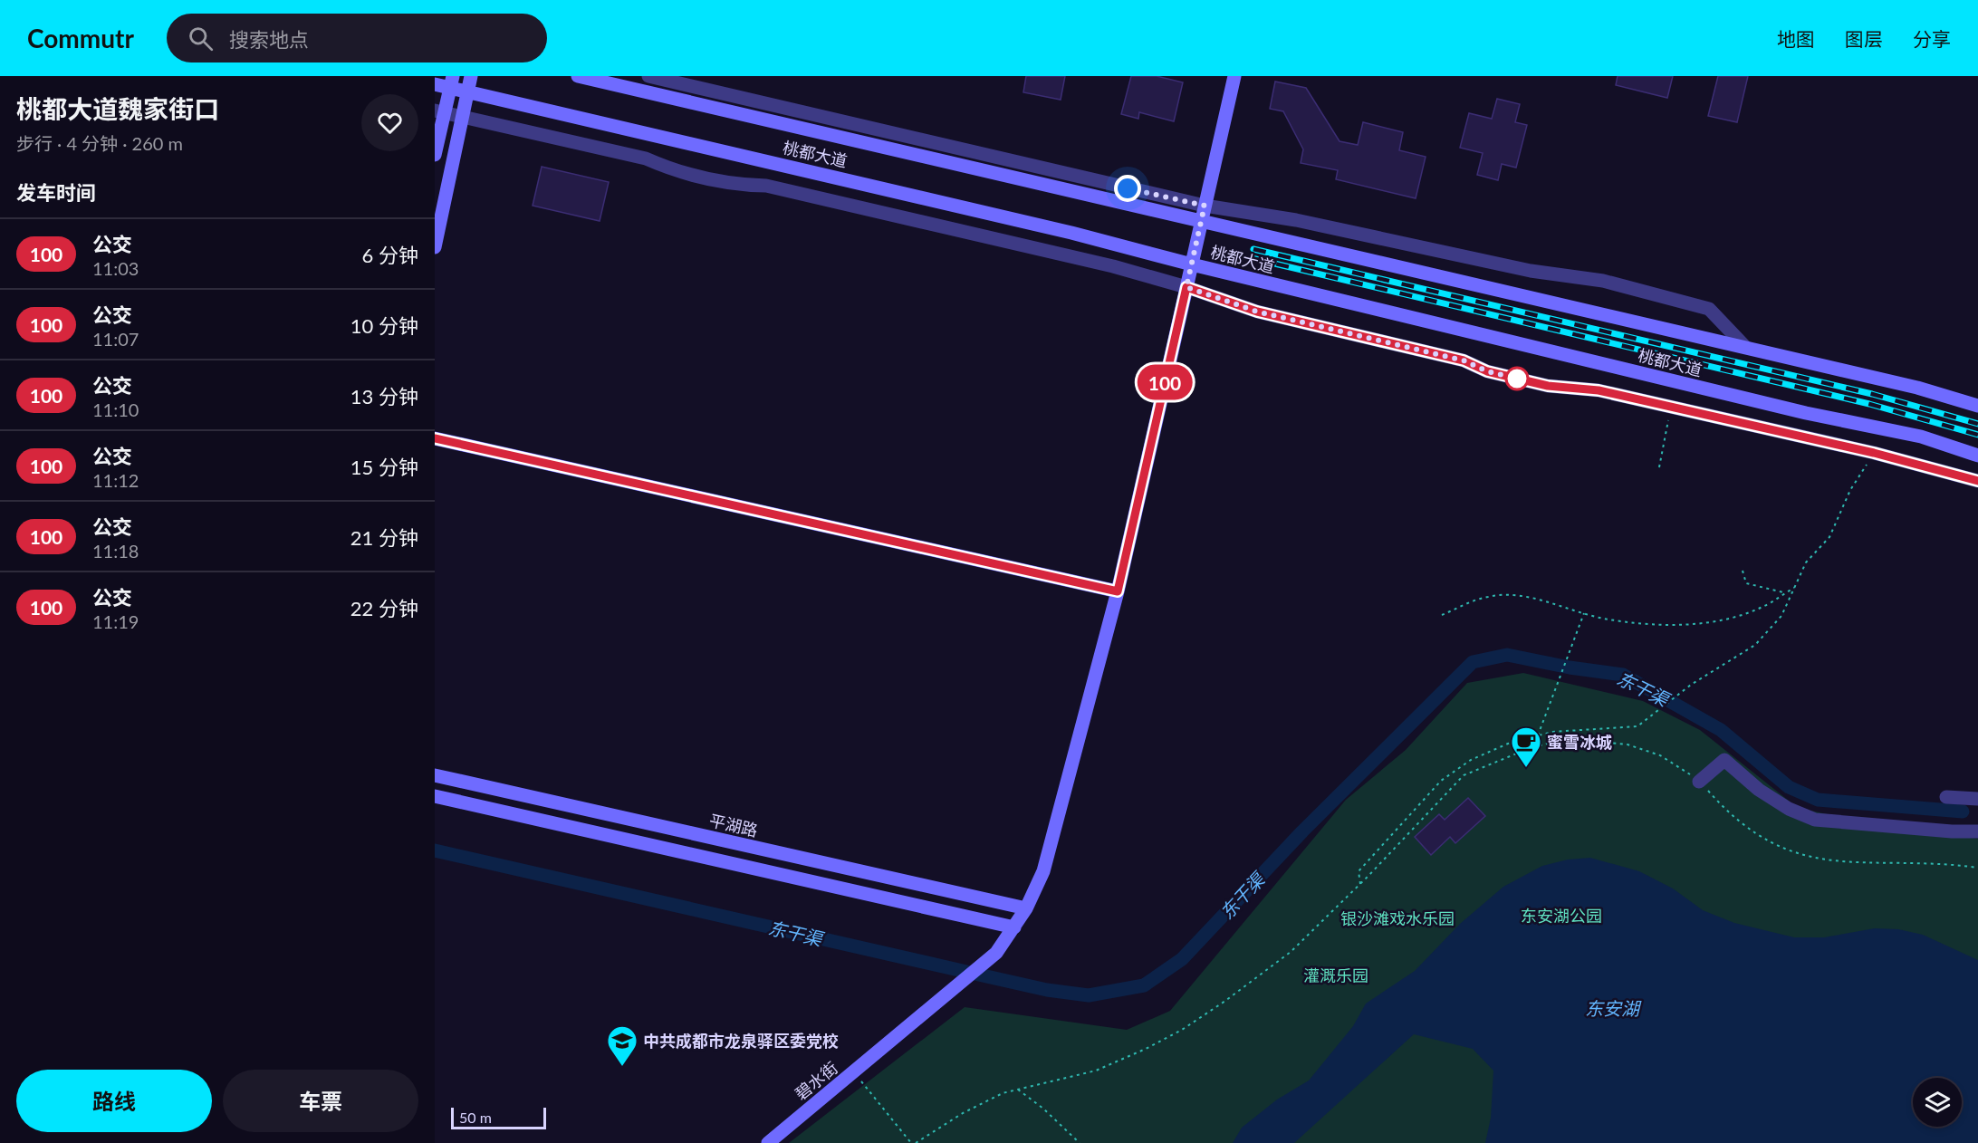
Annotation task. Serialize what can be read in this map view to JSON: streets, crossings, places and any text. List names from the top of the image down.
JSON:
{
  "streets": {
    "main road": ["桃都大道", "平湖路", "碧水街"]
  },
  "crossings": [
    ["桃都大道", "碧水街"],
    ["平湖路", "碧水街"]
  ],
  "water": ["东干渠", "东安湖"],
  "parks": ["东安湖公园", "银沙滩戏水乐园", "灌溉乐园"],
  "places": {
    "cafe": ["蜜雪冰城"],
    "school or university": ["中共成都市龙泉驿区委党校"]
  },
  "lines": ["bus line 100"],
  "scale_bar": "50 m",
  "page": {
    "header": "Commutr",
    "search": "搜索地点",
    "nav": ["地图", "图层", "分享"],
    "heading": [
      ["桃都大道魏家街口", "步行 · 4 分钟 · 260 m"],
      "发车时间"
    ],
    "on_map": "100",
    "list": [
      {
        "mark": "100",
        "name": "公交",
        "note": "11:03",
        "value": "6 分钟"
      },
      {
        "mark": "100",
        "name": "公交",
        "note": "11:07",
        "value": "10 分钟"
      },
      {
        "mark": "100",
        "name": "公交",
        "note": "11:10",
        "value": "13 分钟"
      },
      {
        "mark": "100",
        "name": "公交",
        "note": "11:12",
        "value": "15 分钟"
      },
      {
        "mark": "100",
        "name": "公交",
        "note": "11:18",
        "value": "21 分钟"
      },
      {
        "mark": "100",
        "name": "公交",
        "note": "11:19",
        "value": "22 分钟"
      }
    ],
    "buttons": ["路线", "车票"],
    "scale": "50 m"
  }
}
